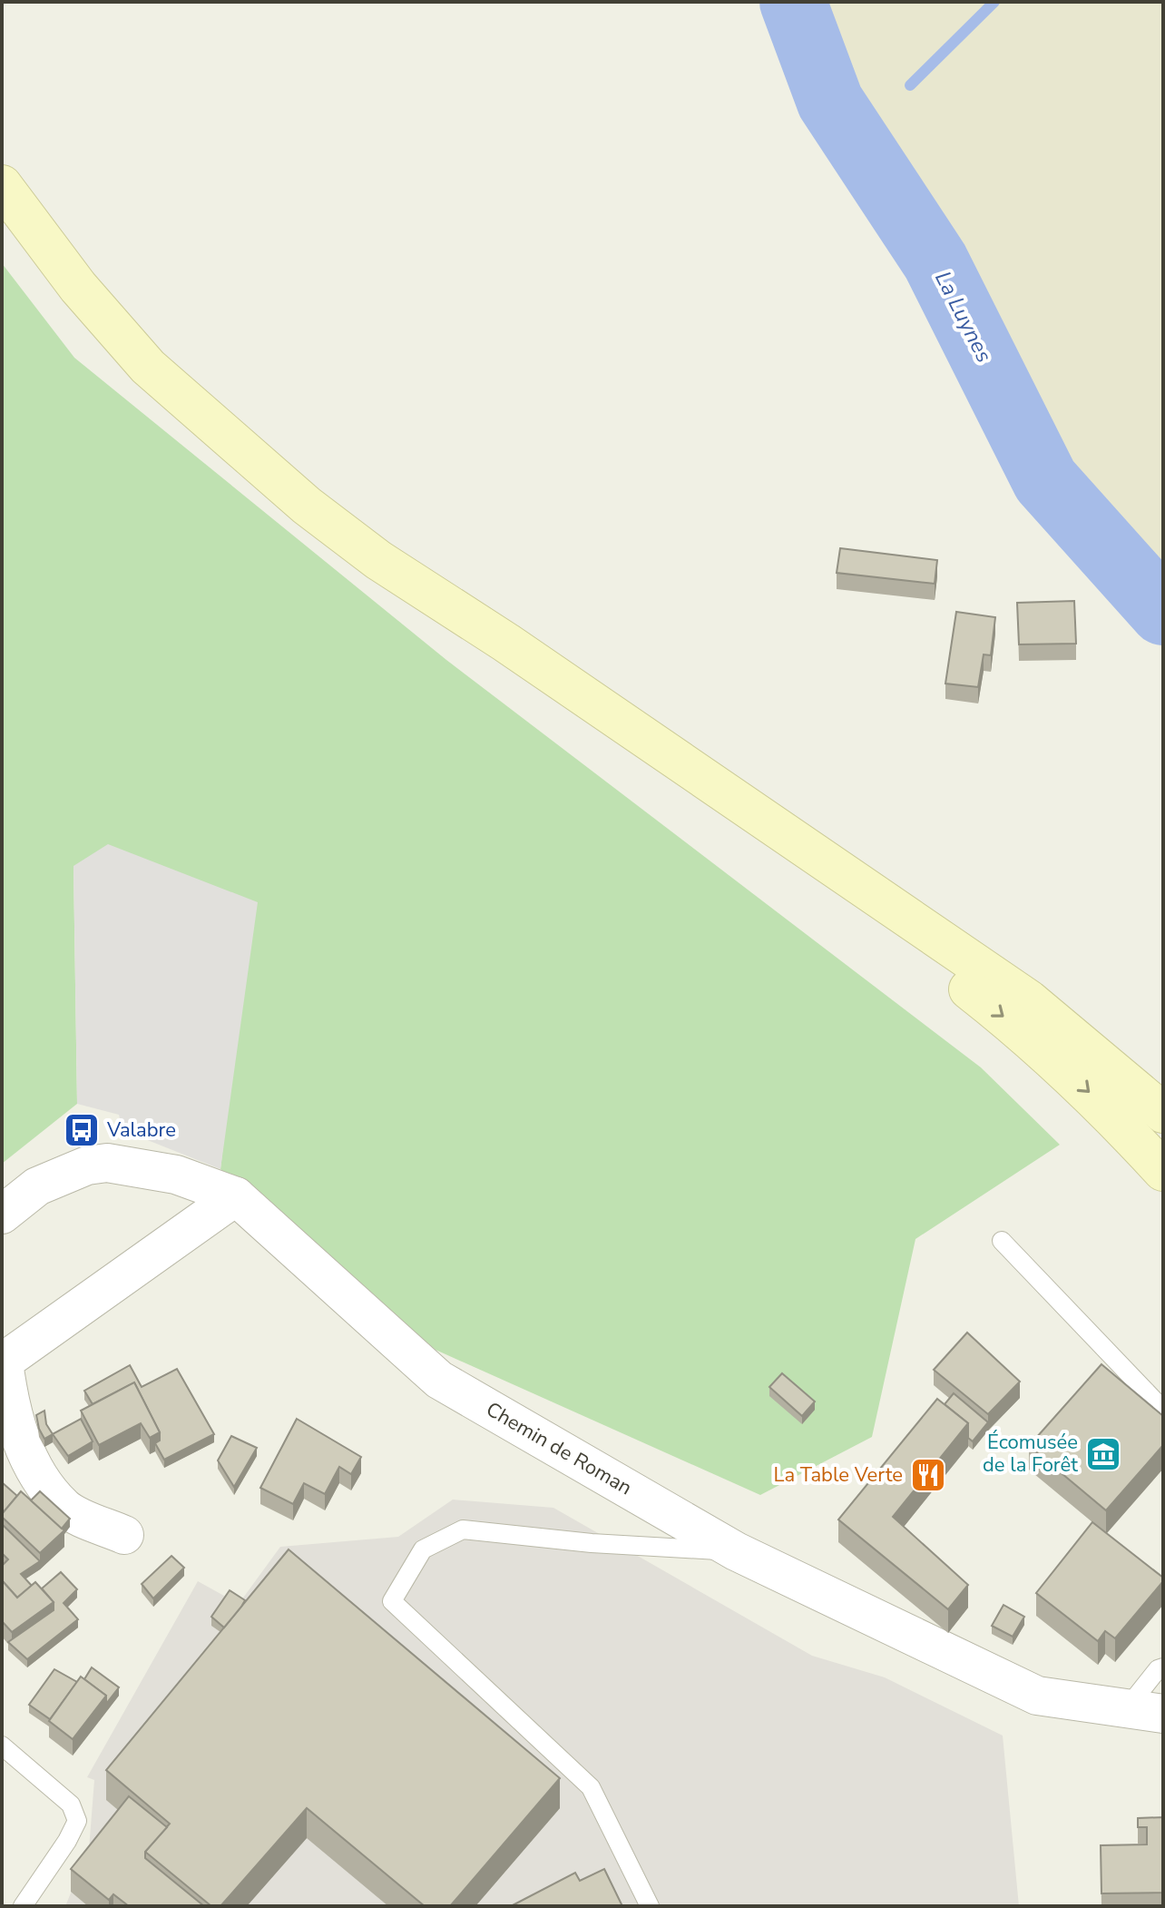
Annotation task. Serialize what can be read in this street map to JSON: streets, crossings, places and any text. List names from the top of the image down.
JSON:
{
  "streets": {
    "street": ["Chemin de Roman"]
  },
  "water": ["La Luynes"],
  "places": {
    "bus stop": ["Valabre"],
    "museum": ["Écomusée de la Forêt"],
    "restaurant": ["La Table Verte"]
  }
}
